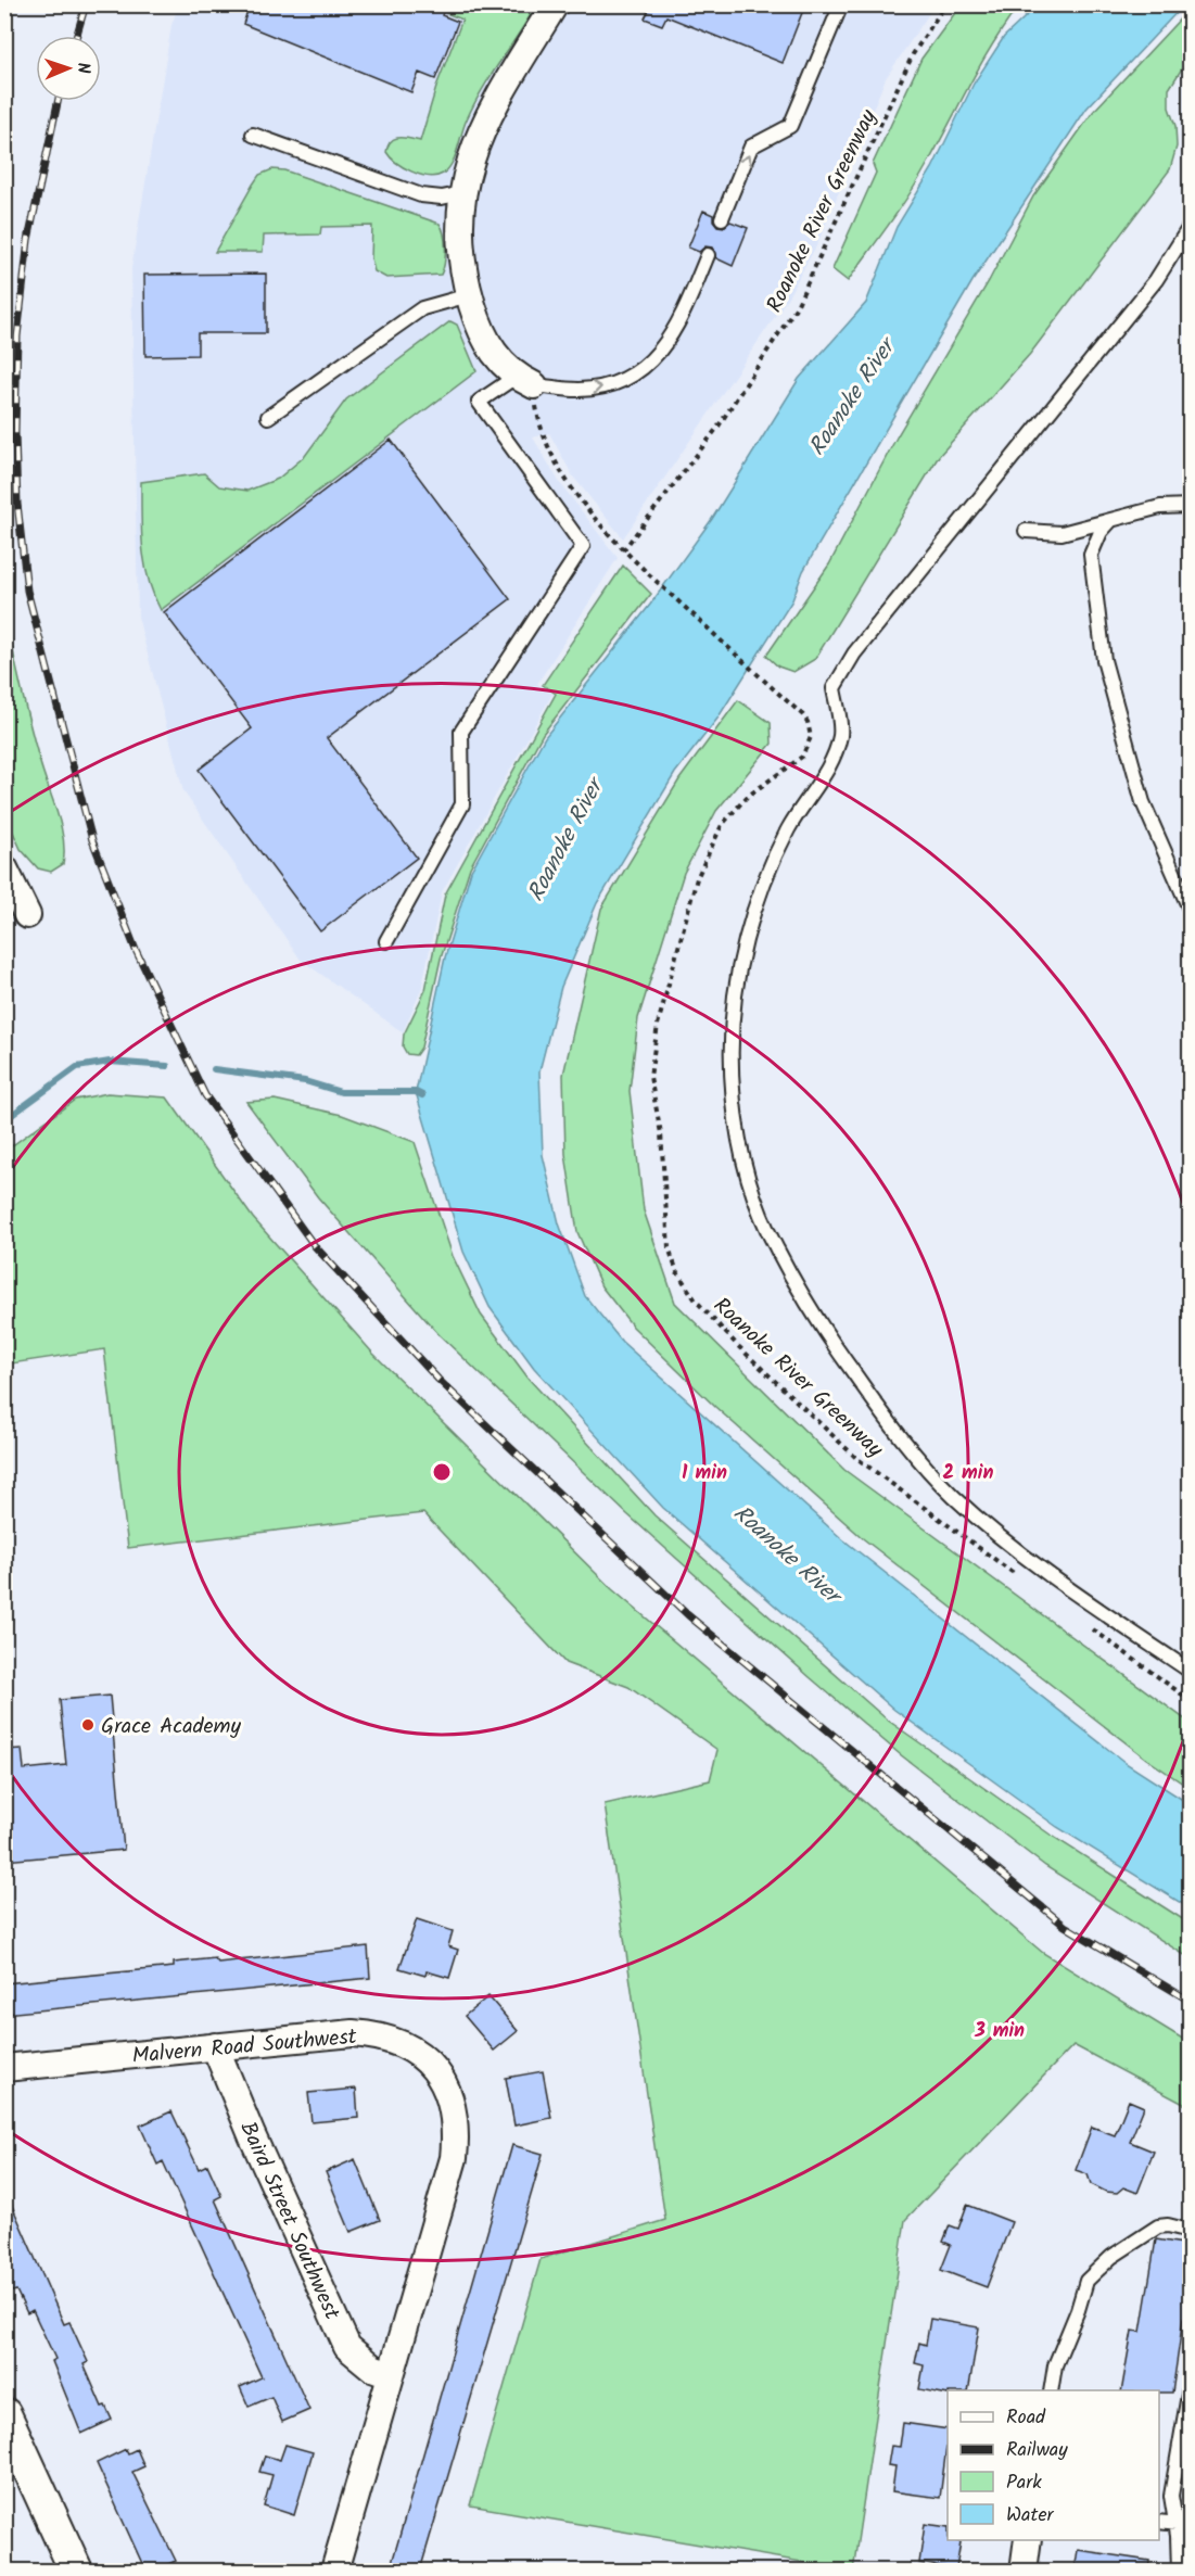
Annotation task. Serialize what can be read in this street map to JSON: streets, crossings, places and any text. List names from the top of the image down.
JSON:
{
  "streets": {
    "street": ["Malvern Road Southwest", "Baird Street Southwest"],
    "path": ["Roanoke River Greenway"]
  },
  "crossings": [
    ["Malvern Road Southwest", "Baird Street Southwest"]
  ],
  "water": ["Roanoke River"],
  "places": ["Grace Academy"],
  "legend": [
    "Road",
    "Railway",
    "Park",
    "Water"
  ],
  "north": "right",
  "rings": ["1 min", "2 min", "3 min"]
}
